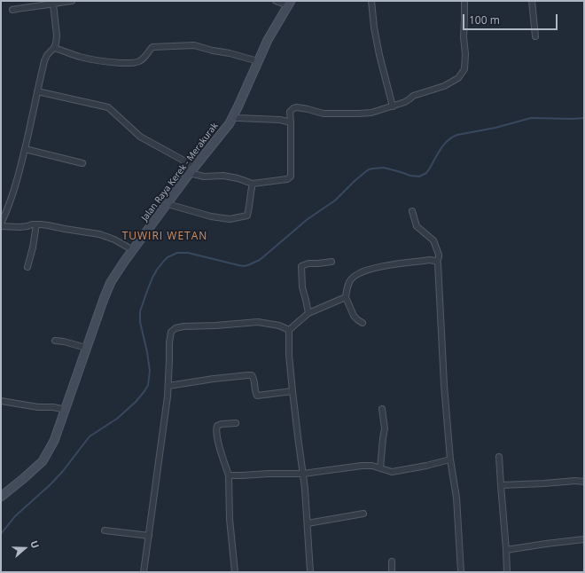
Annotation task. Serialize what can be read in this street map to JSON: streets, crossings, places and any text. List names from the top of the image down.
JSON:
{
  "streets": {
    "main road": ["Jalan Raya Kerek - Merakurak"]
  },
  "districts": ["TUWIRI WETAN"],
  "scale_bar": "100 m",
  "north": "right"
}
